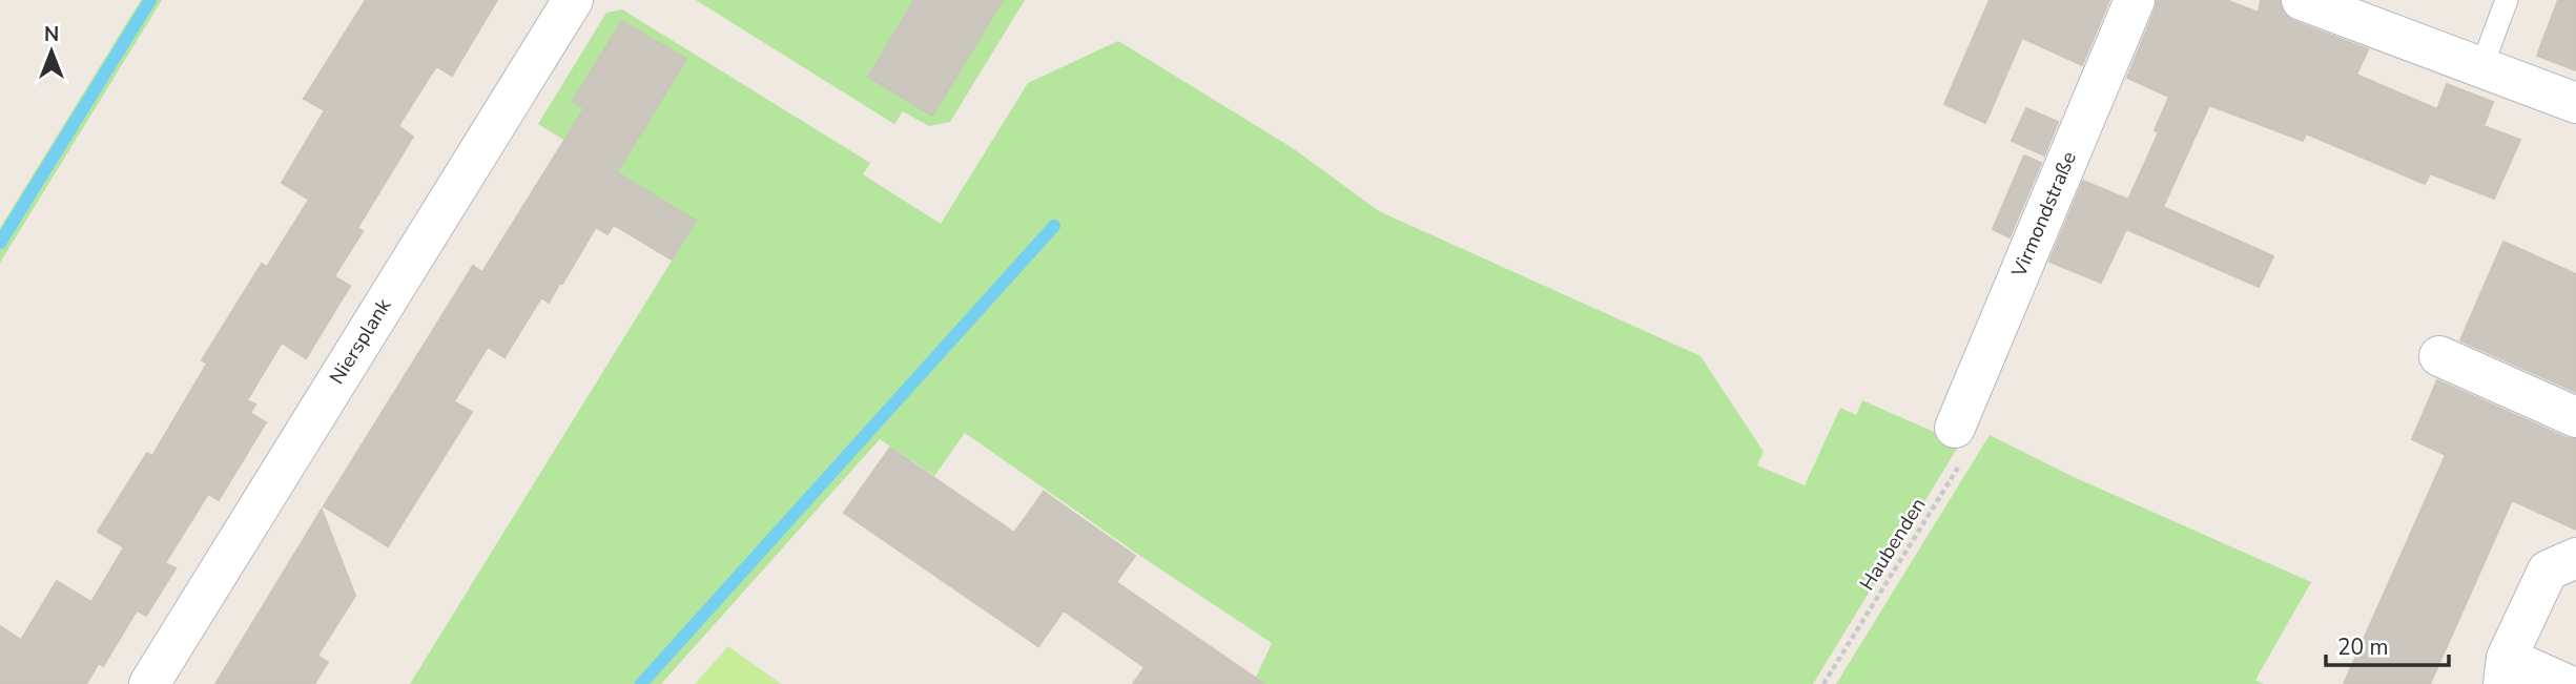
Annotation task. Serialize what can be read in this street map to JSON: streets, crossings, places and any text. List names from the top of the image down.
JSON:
{
  "streets": {
    "street": ["Virmondstraße", "Niersplank"],
    "path": ["Haubenden"]
  },
  "crossings": [
    ["Virmondstraße", "Haubenden"]
  ],
  "scale_bar": "20 m",
  "north": "top"
}
